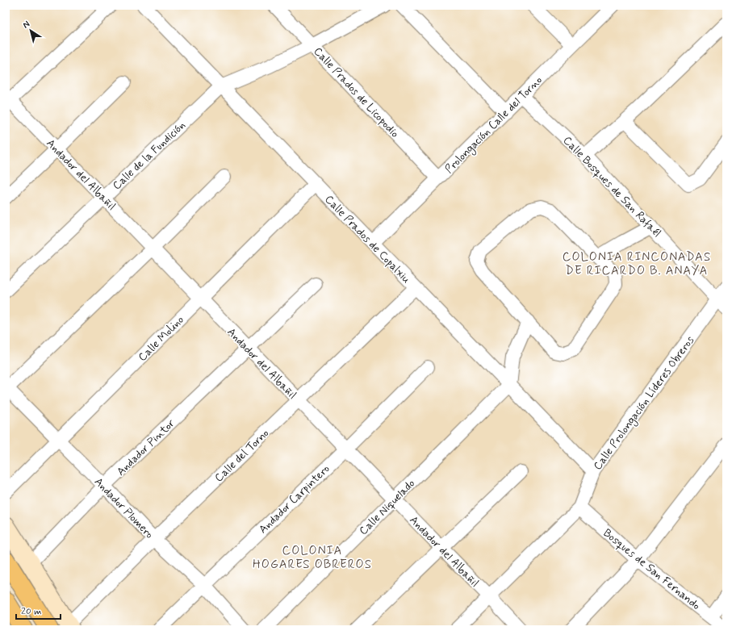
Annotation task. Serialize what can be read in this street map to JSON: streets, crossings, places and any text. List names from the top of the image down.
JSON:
{
  "streets": {
    "street": [
      "Calle Prados de Licopodio",
      "Prolongación Calle del Torno",
      "Calle de la Fundición",
      "Andador del Albañil",
      "Calle Bosques de San Rafaél",
      "Calle Prados de Copalxiu",
      "Calle Molino",
      "Calle Prolongación Líderes Obreros",
      "Andador Pintor",
      "Calle del Torno",
      "Andador Carpintero",
      "Calle Niquelado",
      "Andador Plomero",
      "Bosques de San Fernando"
    ]
  },
  "crossings": [
    ["Calle Prados de Licopodio", "Prolongación Calle del Torno"],
    ["Prolongación Calle del Torno", "Calle Bosques de San Rafaél"],
    ["Prolongación Calle del Torno", "Calle Prados de Copalxiu"],
    ["Calle de la Fundición", "Andador del Albañil"],
    ["Calle de la Fundición", "Calle Prados de Copalxiu"],
    ["Andador del Albañil", "Calle Molino"],
    ["Andador del Albañil", "Calle Prolongación Líderes Obreros"],
    ["Andador del Albañil", "Andador Pintor"],
    ["Andador del Albañil", "Calle del Torno"],
    ["Andador del Albañil", "Andador Carpintero"],
    ["Andador del Albañil", "Calle Niquelado"],
    ["Calle Bosques de San Rafaél", "Calle Prolongación Líderes Obreros"],
    ["Calle Prados de Copalxiu", "Calle Molino"],
    ["Calle Prados de Copalxiu", "Calle Prolongación Líderes Obreros"],
    ["Calle Prados de Copalxiu", "Calle del Torno"],
    ["Calle Prados de Copalxiu", "Calle Niquelado"],
    ["Calle Molino", "Andador Plomero"],
    ["Calle Prolongación Líderes Obreros", "Bosques de San Fernando"],
    ["Andador Pintor", "Andador Plomero"],
    ["Calle del Torno", "Andador Plomero"],
    ["Andador Carpintero", "Andador Plomero"]
  ],
  "districts": ["COLONIA RINCONADAS DE RICARDO B. ANAYA", "COLONIA HOGARES OBREROS"],
  "scale_bar": "20 m",
  "north": "top left"
}
